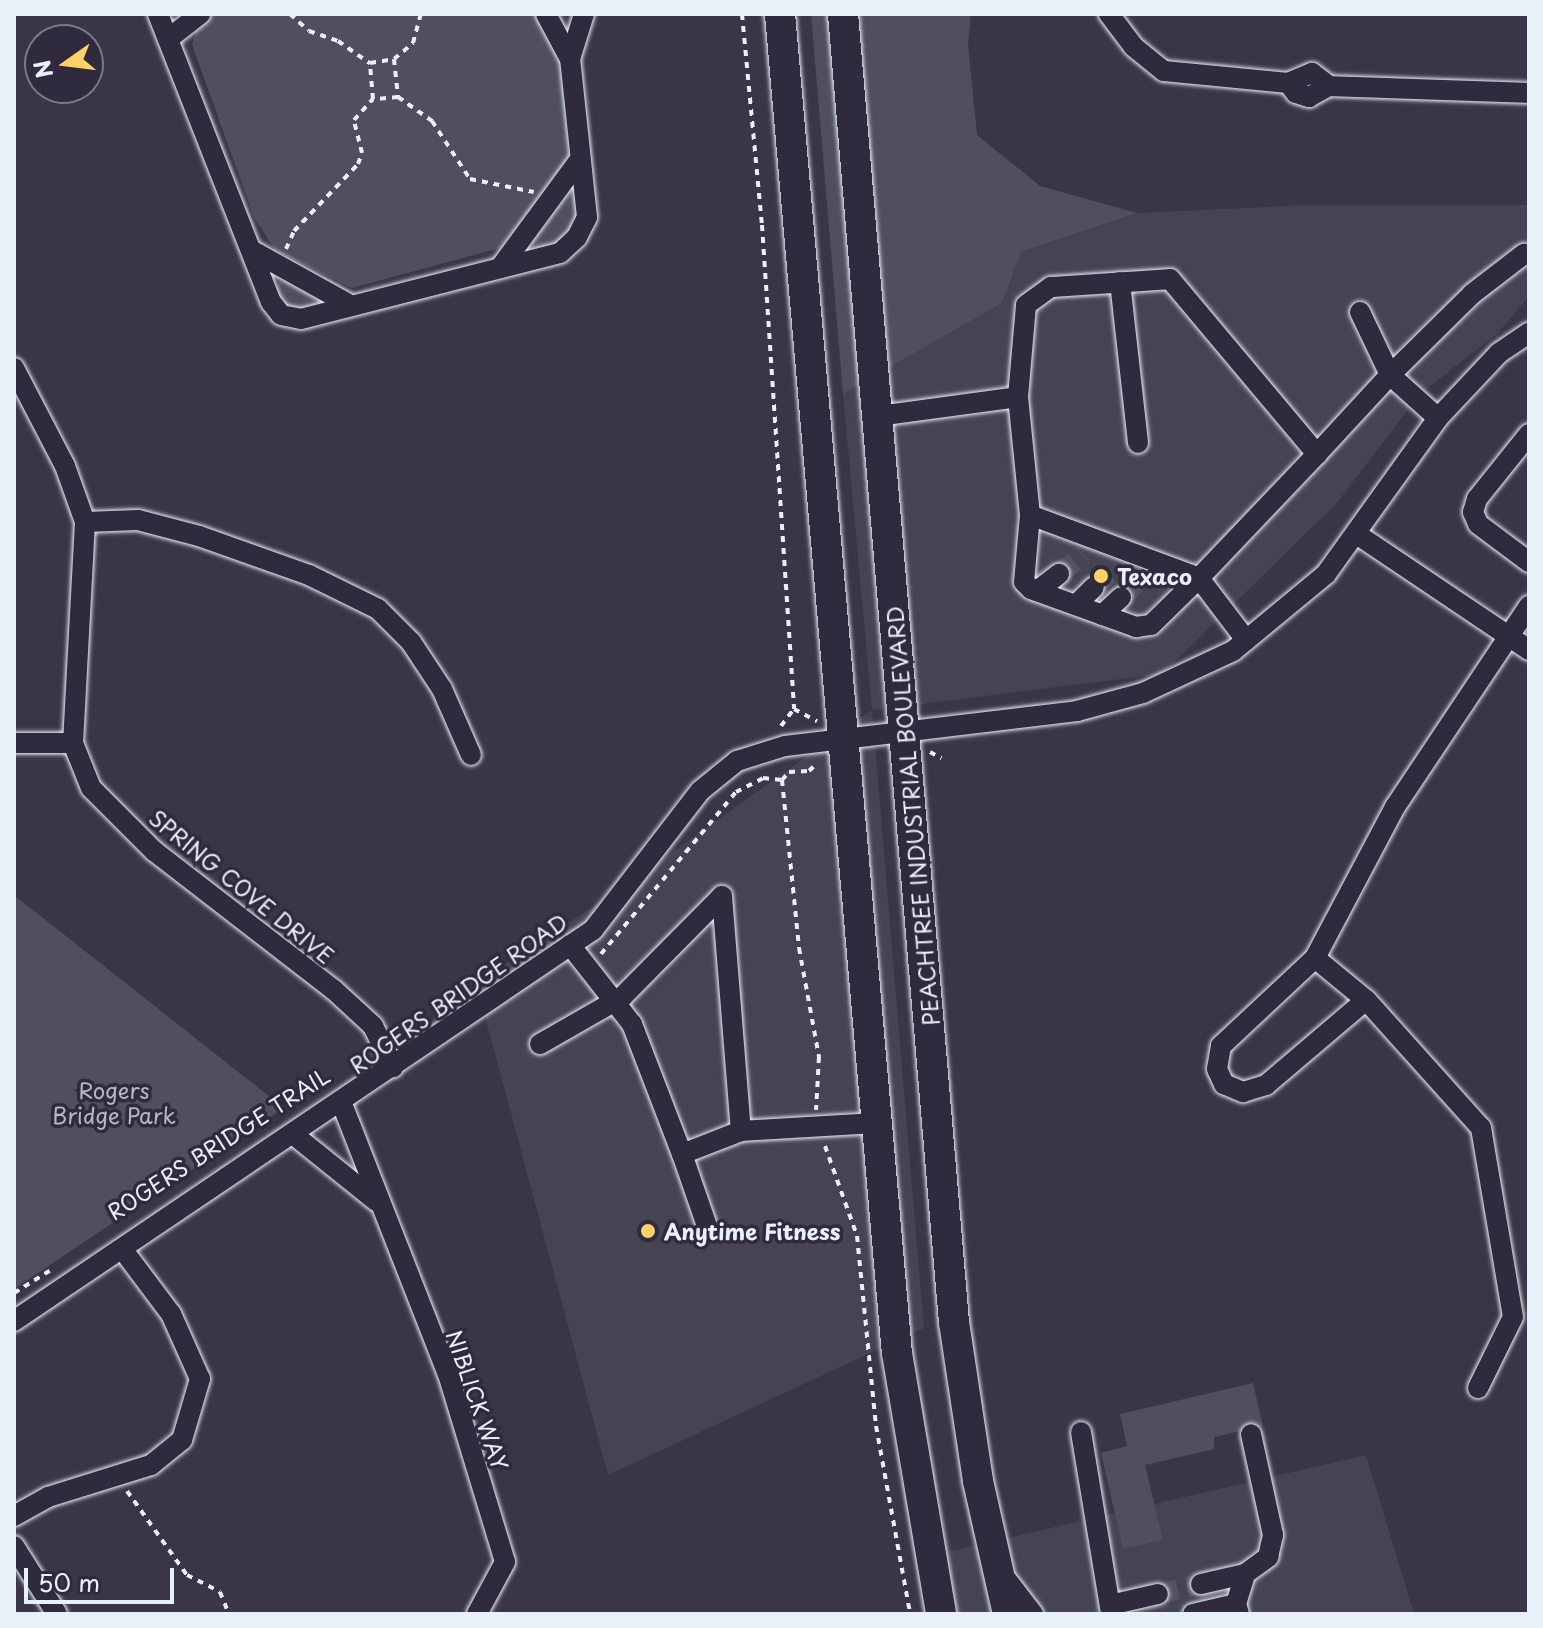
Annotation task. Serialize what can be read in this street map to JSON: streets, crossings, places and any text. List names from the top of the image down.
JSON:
{
  "streets": {
    "highway": ["PEACHTREE INDUSTRIAL BOULEVARD"],
    "street": ["SPRING COVE DRIVE", "ROGERS BRIDGE ROAD", "NIBLICK WAY"]
  },
  "crossings": [
    ["PEACHTREE INDUSTRIAL BOULEVARD", "ROGERS BRIDGE ROAD"],
    ["SPRING COVE DRIVE", "ROGERS BRIDGE ROAD"],
    ["ROGERS BRIDGE ROAD", "NIBLICK WAY"]
  ],
  "parks": ["Rogers Bridge Park"],
  "places": ["Texaco", "Anytime Fitness"],
  "scale_bar": "50 m",
  "north": "left"
}
